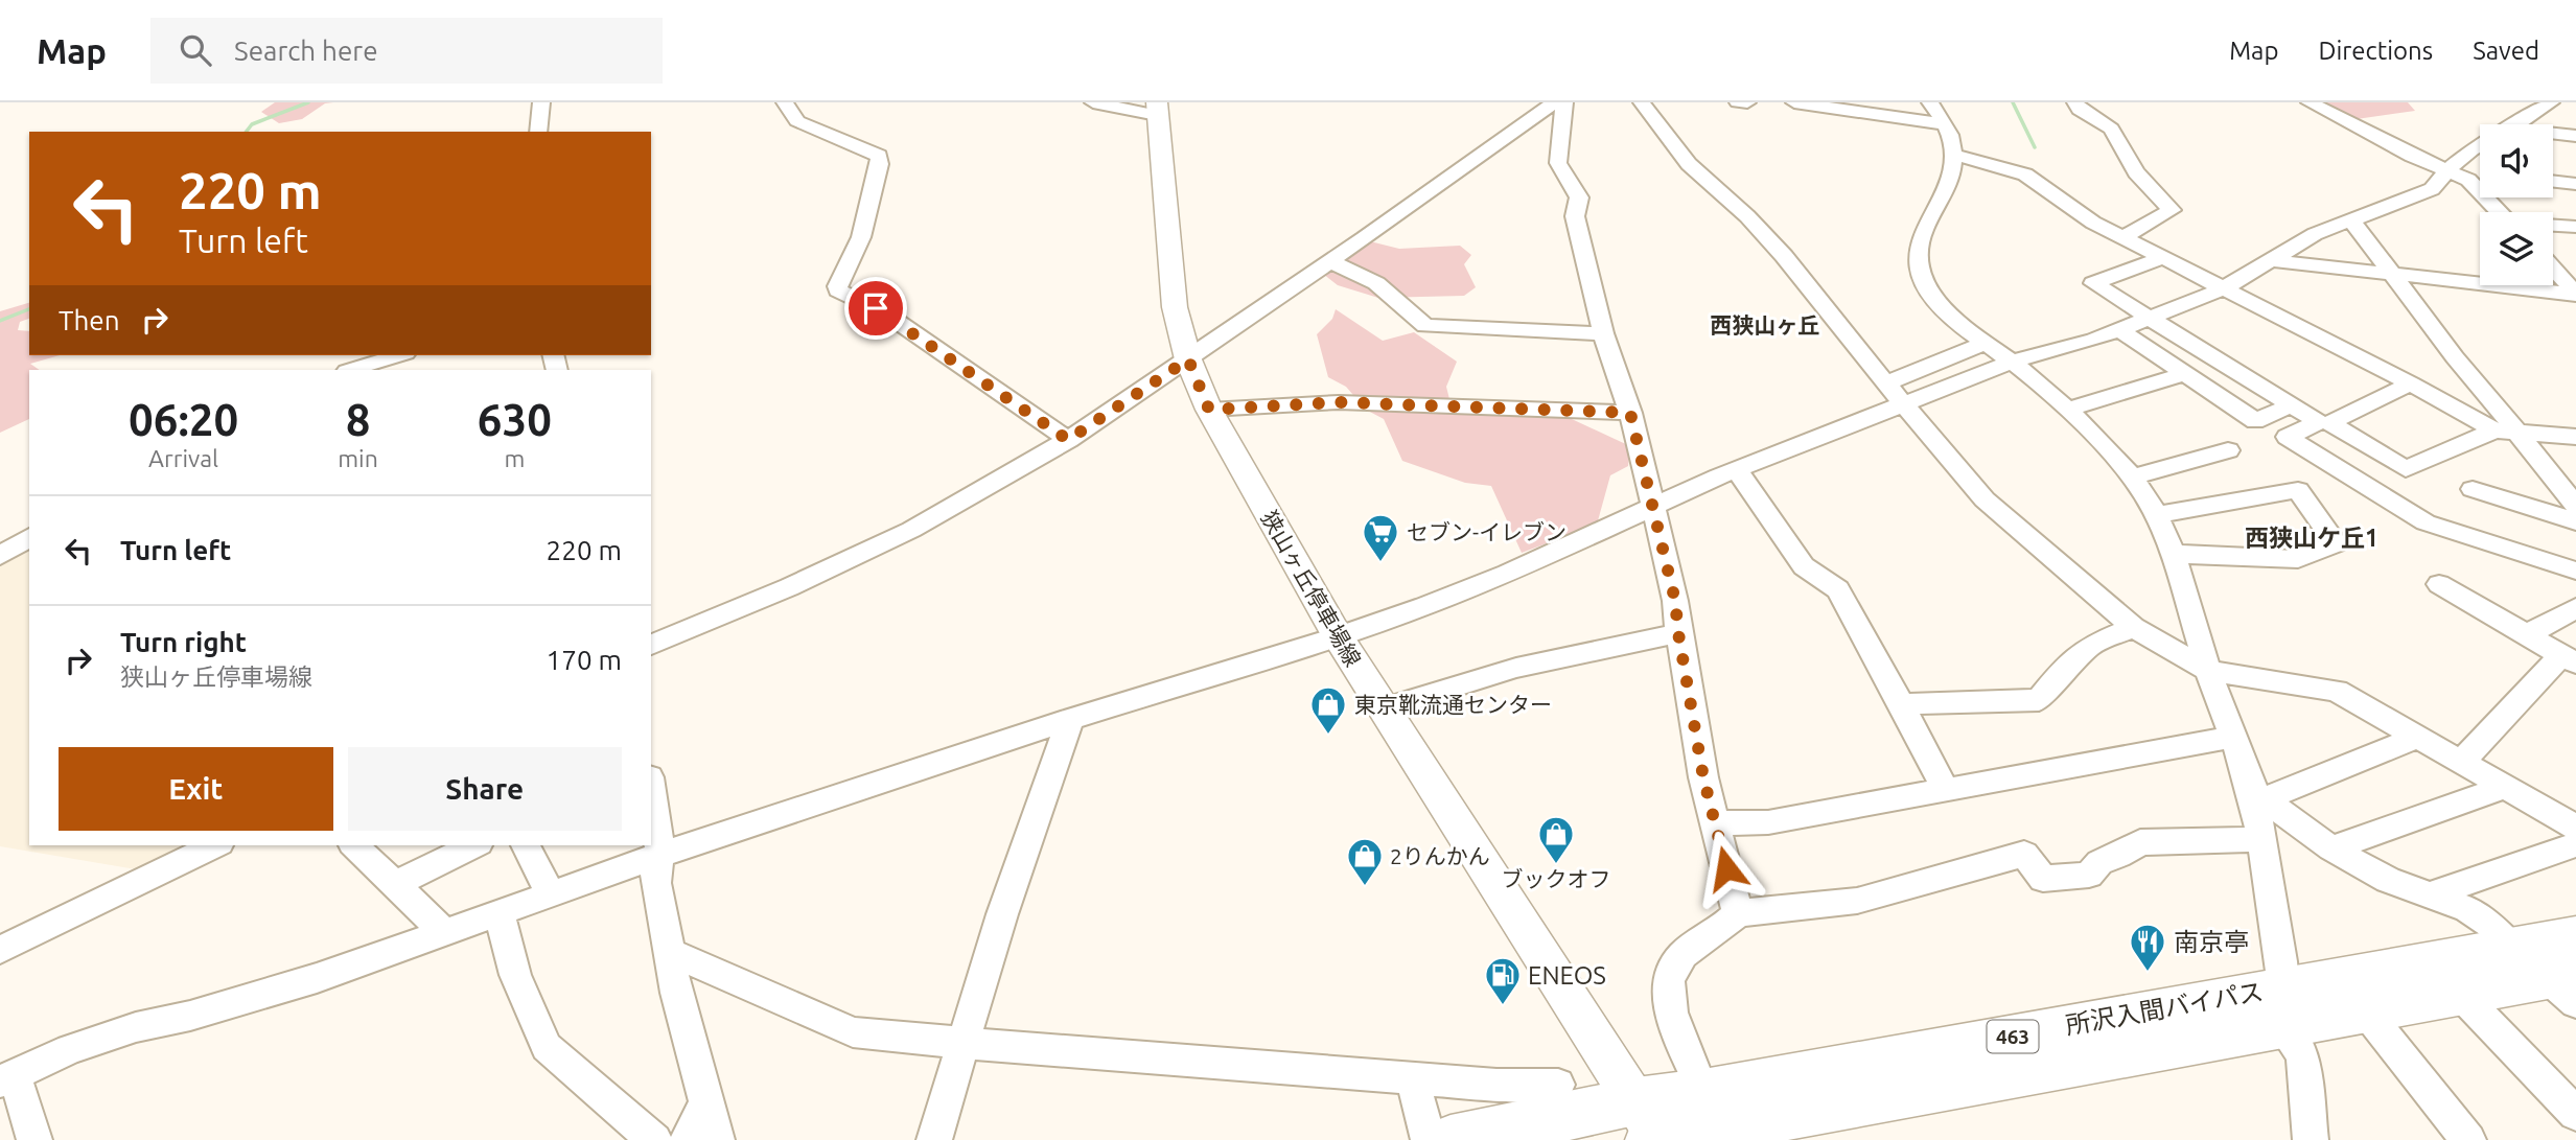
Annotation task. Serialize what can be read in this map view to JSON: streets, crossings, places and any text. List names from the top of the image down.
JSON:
{
  "streets": {
    "highway": ["所沢入間バイパス", "463"],
    "main road": ["狭山ヶ丘停車場線"]
  },
  "crossings": [
    ["狭山ヶ丘停車場線", "所沢入間バイパス"]
  ],
  "districts": ["西狭山ヶ丘", "西狭山ケ丘1"],
  "places": {
    "supermarket": ["セブン-イレブン"],
    "shop": ["東京靴流通センター", "ブックオフ", "2りんかん"],
    "restaurant": ["南京亭"],
    "fuel station": ["ENEOS"]
  },
  "page": {
    "header": "Map",
    "search": "Search here",
    "nav": ["Map", "Directions", "Saved"],
    "turn": ["220 m", "Turn left"],
    "then": "Then",
    "eta": [
      "06:20",
      "Arrival",
      "8",
      "min",
      "630",
      "m"
    ],
    "list": [
      {
        "name": "Turn left",
        "value": "220 m"
      },
      {
        "name": "Turn right",
        "note": "狭山ヶ丘停車場線",
        "value": "170 m"
      }
    ],
    "buttons": ["Exit", "Share"]
  }
}
